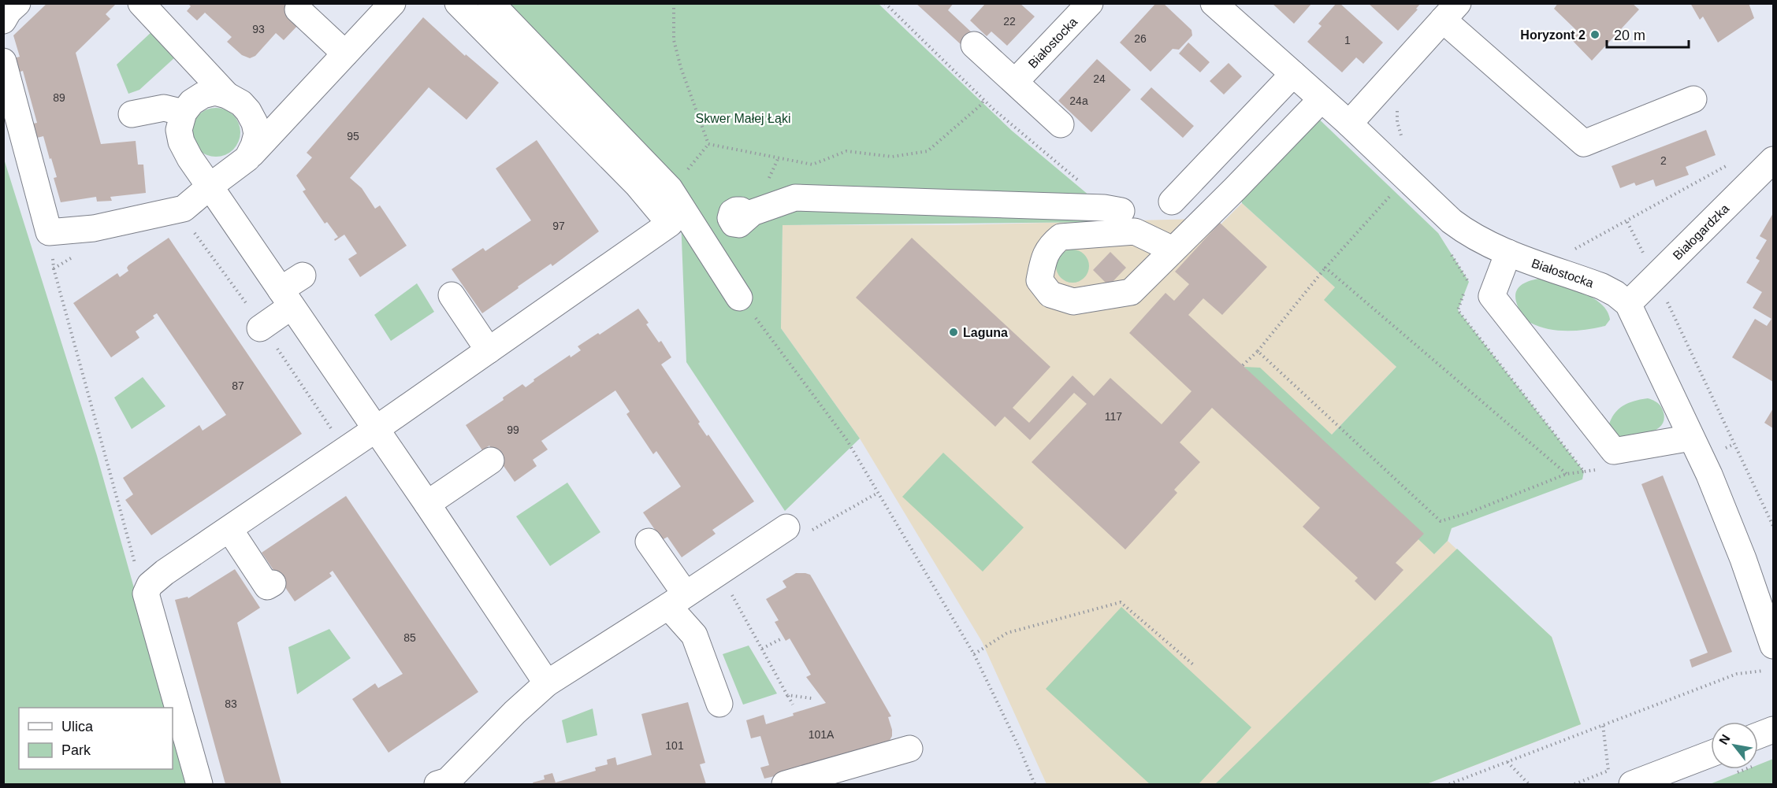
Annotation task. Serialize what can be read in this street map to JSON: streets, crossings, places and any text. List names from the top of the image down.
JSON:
{
  "streets": {
    "street": ["Białostocka", "Białogardzka"]
  },
  "crossings": [
    ["Białostocka", "Białogardzka"]
  ],
  "parks": ["Skwer Małej Łąki"],
  "places": ["Horyzont 2", "Laguna"],
  "house_numbers": [
    "22",
    "93",
    "26",
    "1",
    "24",
    "89",
    "24a",
    "95",
    "2",
    "97",
    "87",
    "117",
    "99",
    "85",
    "83",
    "101A",
    "101"
  ],
  "legend": ["Ulica", "Park"],
  "scale_bar": "20 m",
  "north": "top left"
}
